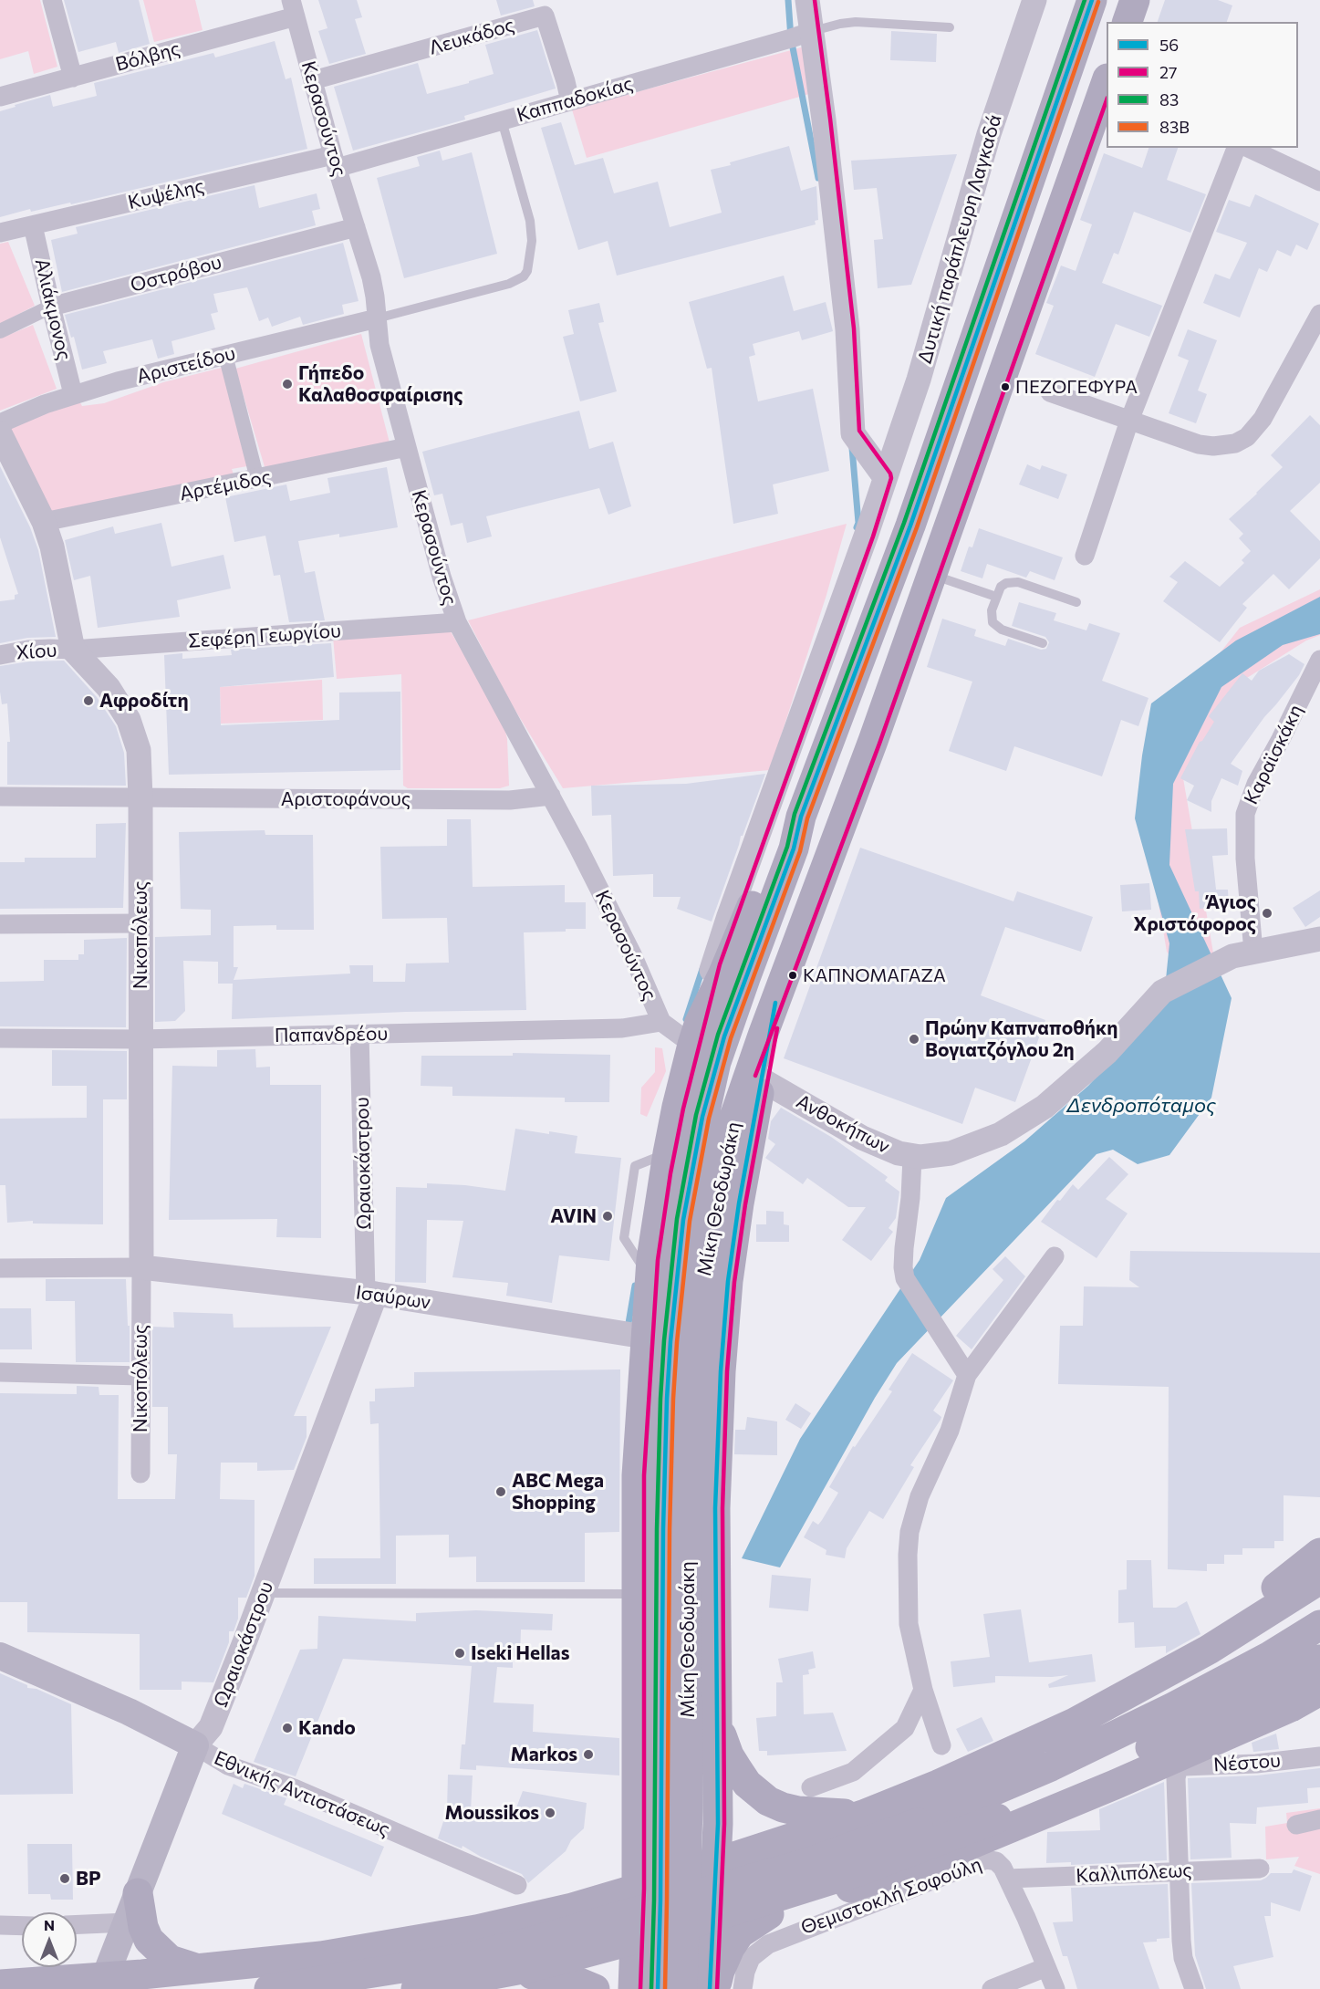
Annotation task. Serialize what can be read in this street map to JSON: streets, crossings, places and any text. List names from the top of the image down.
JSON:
{
  "streets": {
    "highway": ["Μίκη Θεοδωράκη"],
    "main road": ["Ωραιοκάστρου", "Εθνικής Αντιστάσεως"],
    "street": [
      "Λευκάδος",
      "Βόλβης",
      "Καππαδοκίας",
      "Κερασούντος",
      "Κυψέλης",
      "Δυτική παράπλευρη Λαγκαδά",
      "Οστρόβου",
      "Αλιάκμονος",
      "Αριστείδου",
      "Αρτέμιδος",
      "Σεφέρη Γεωργίου",
      "Χίου",
      "Καραϊσκάκη",
      "Αριστοφάνoυς",
      "Νικοπόλεως",
      "Παπανδρέου",
      "Ανθοκήπων",
      "Ισαύρων",
      "Νέστου",
      "Καλλιπόλεως",
      "Θεμιστοκλή Σοφούλη"
    ]
  },
  "crossings": [
    ["Λευκάδος", "Καππαδοκίας"],
    ["Λευκάδος", "Κερασούντος"],
    ["Βόλβης", "Κερασούντος"],
    ["Καππαδοκίας", "Κερασούντος"],
    ["Καππαδοκίας", "Κυψέλης"],
    ["Κερασούντος", "Κυψέλης"],
    ["Κερασούντος", "Δυτική παράπλευρη Λαγκαδά"],
    ["Κερασούντος", "Οστρόβου"],
    ["Κερασούντος", "Αριστείδου"],
    ["Κερασούντος", "Αρτέμιδος"],
    ["Κερασούντος", "Σεφέρη Γεωργίου"],
    ["Κερασούντος", "Αριστοφάνoυς"],
    ["Κερασούντος", "Παπανδρέου"],
    ["Κυψέλης", "Αλιάκμονος"],
    ["Οστρόβου", "Αλιάκμονος"],
    ["Αλιάκμονος", "Αριστείδου"],
    ["Σεφέρη Γεωργίου", "Χίου"],
    ["Σεφέρη Γεωργίου", "Νικοπόλεως"],
    ["Χίου", "Νικοπόλεως"],
    ["Καραϊσκάκη", "Ανθοκήπων"],
    ["Αριστοφάνoυς", "Νικοπόλεως"],
    ["Νικοπόλεως", "Παπανδρέου"],
    ["Νικοπόλεως", "Ισαύρων"],
    ["Παπανδρέου", "Ωραιοκάστρου"],
    ["Ωραιοκάστρου", "Ισαύρων"],
    ["Ωραιοκάστρου", "Εθνικής Αντιστάσεως"],
    ["Νέστου", "Καλλιπόλεως"],
    ["Καλλιπόλεως", "Θεμιστοκλή Σοφούλη"]
  ],
  "water": ["Δενδροπόταμος"],
  "places": [
    "Γήπεδο Καλαθοσφαίρισης",
    "ΠΕΖΟΓΕΦΥΡΑ",
    "Αφροδίτη",
    "Άγιος Χριστόφορος",
    "ΚΑΠΝΟΜΑΓΑΖΑ",
    "Πρώην Καπναποθήκη Βογιατζόγλου 2η",
    "AVIN",
    "ABC Mega Shopping",
    "Iseki Hellas",
    "Kando",
    "Markos",
    "Moussikos",
    "BP"
  ],
  "lines": [
    "transit line 56",
    "transit line 27",
    "transit line 83",
    "transit line 83B"
  ],
  "legend": [
    "56",
    "27",
    "83",
    "83B"
  ],
  "north": "top"
}
